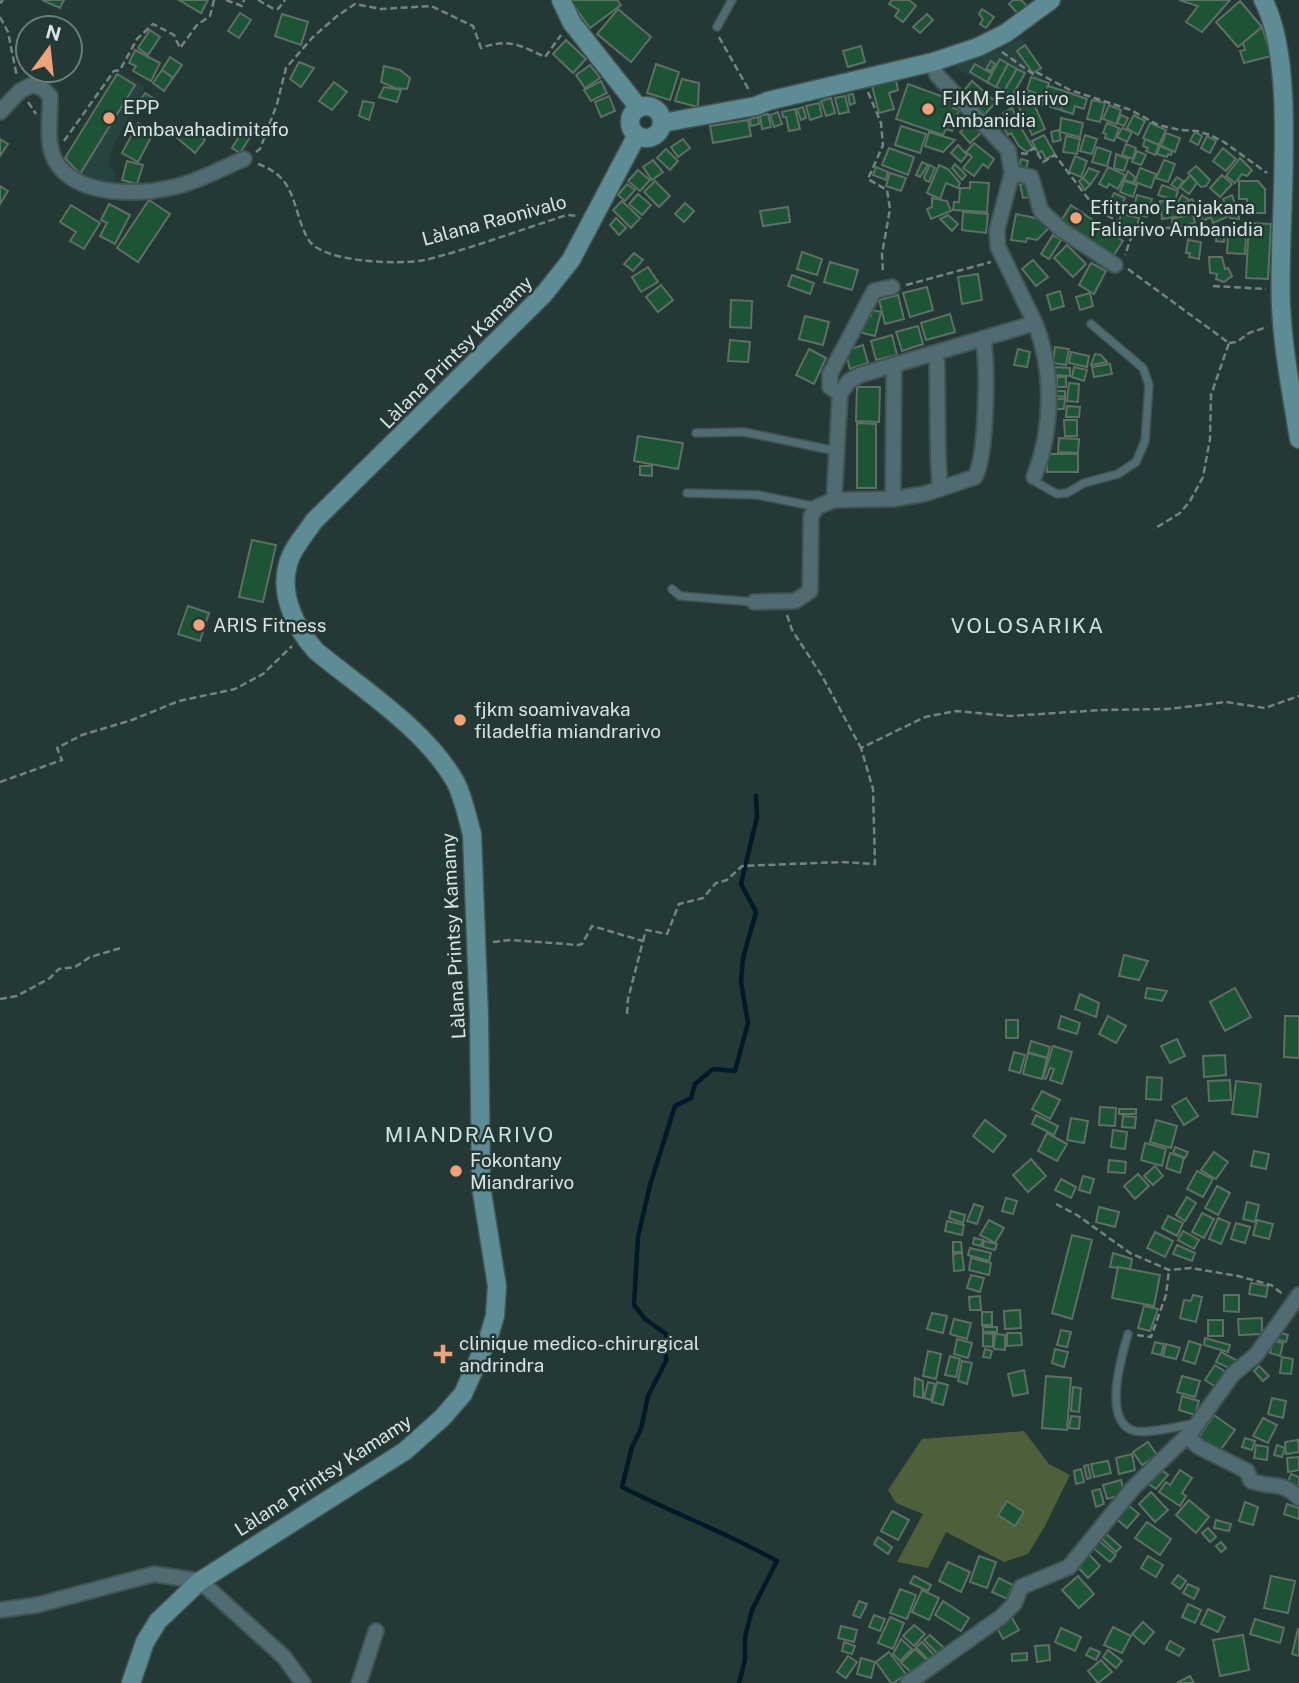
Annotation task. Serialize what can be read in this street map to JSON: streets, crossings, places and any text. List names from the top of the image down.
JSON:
{
  "streets": {
    "street": ["Làlana Printsy Kamamy"],
    "path": ["Làlana Raonivalo"]
  },
  "crossings": [
    ["Làlana Raonivalo", "Làlana Printsy Kamamy"]
  ],
  "districts": ["VOLOSARIKA", "MIANDRARIVO"],
  "places": {
    "other": [
      "FJKM Faliarivo Ambanidia",
      "EPP Ambavahadimitafo",
      "Efitrano Fanjakana Faliarivo Ambanidia",
      "ARIS Fitness",
      "fjkm soamivavaka filadelfia miandrarivo",
      "Fokontany Miandrarivo"
    ],
    "health": ["clinique medico-chirurgical andrindra"]
  },
  "north": "top"
}
